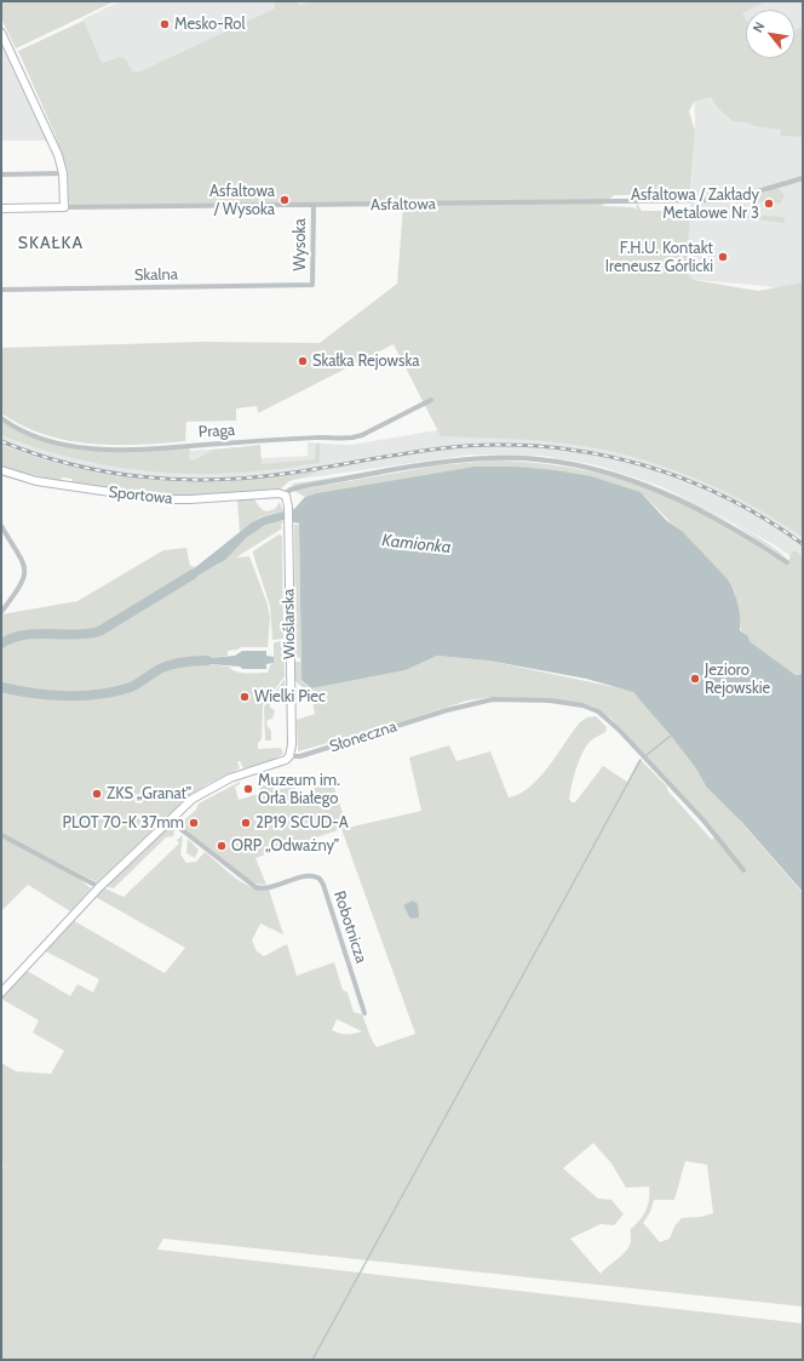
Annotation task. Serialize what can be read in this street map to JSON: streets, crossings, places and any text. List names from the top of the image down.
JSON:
{
  "streets": {
    "street": [
      "Asfaltowa",
      "Wysoka",
      "Skalna",
      "Praga",
      "Sportowa",
      "Wioślarska",
      "Słoneczna",
      "Robotnicza"
    ]
  },
  "crossings": [
    ["Asfaltowa", "Wysoka"],
    ["Wysoka", "Skalna"],
    ["Sportowa", "Wioślarska"],
    ["Wioślarska", "Słoneczna"],
    ["Słoneczna", "Robotnicza"]
  ],
  "districts": ["SKAŁKA"],
  "water": ["Kamionka"],
  "places": [
    "Mesko-Rol",
    "Asfaltowa / Wysoka",
    "Asfaltowa / Zakłady Metalowe Nr 3",
    "F.H.U. Kontakt Ireneusz Górlicki",
    "Skałka Rejowska",
    "Jezioro Rejowskie",
    "Wielki Piec",
    "Muzeum im. Orła Białego",
    "ZKS „Granat”",
    "PLOT 70-K 37mm",
    "2P19 SCUD-A",
    "ORP „Odważny”"
  ],
  "north": "top left"
}
